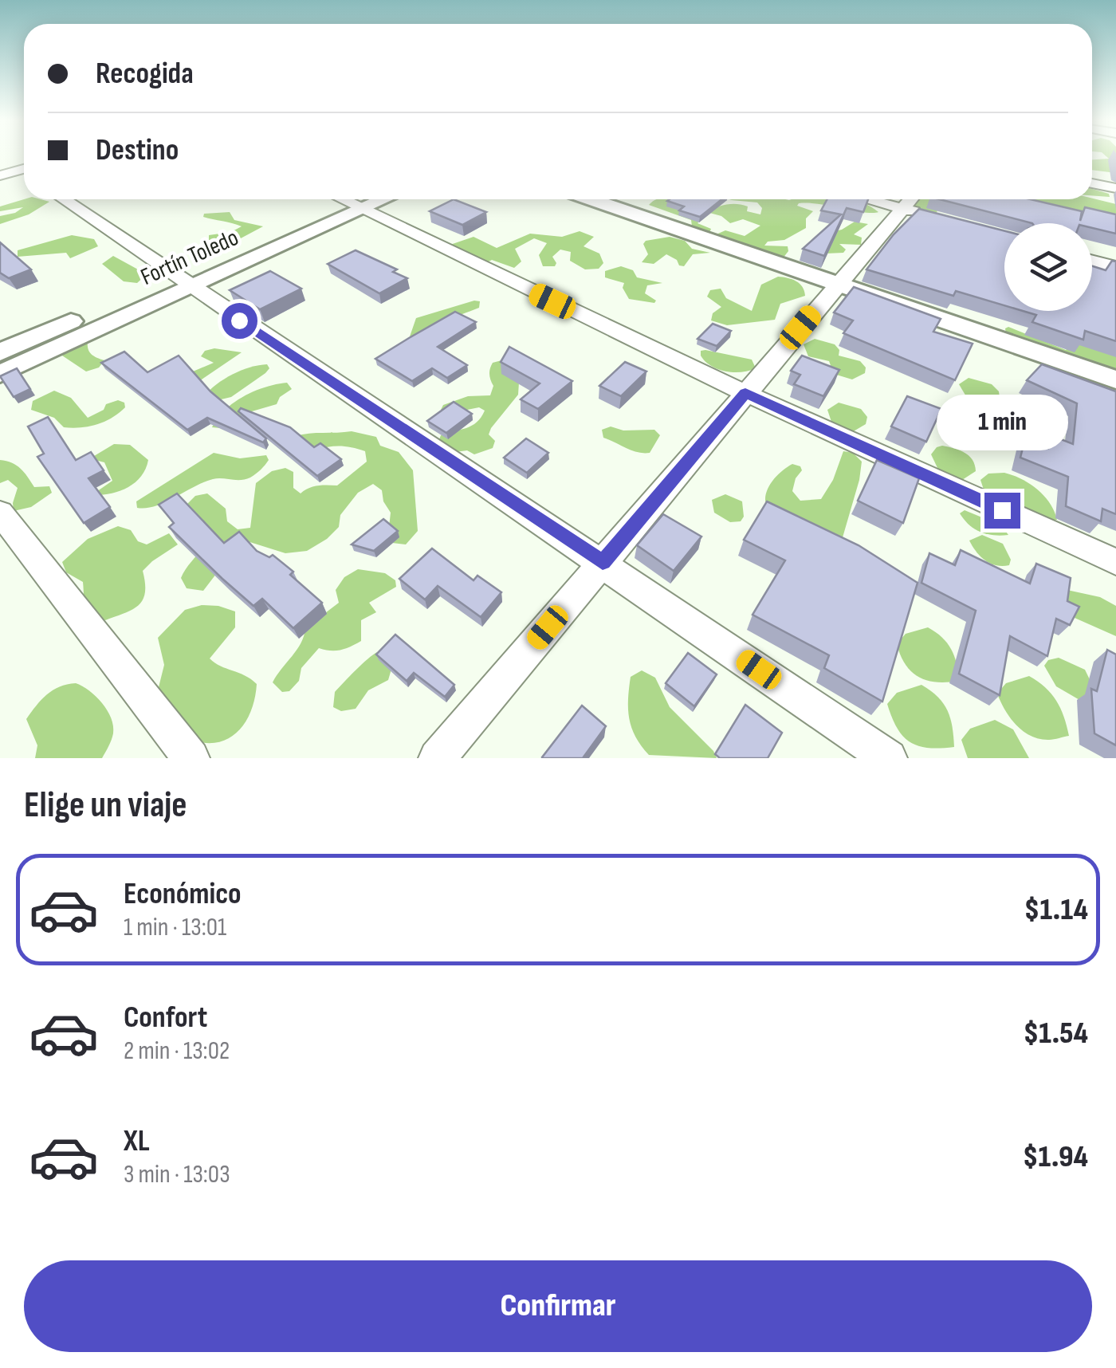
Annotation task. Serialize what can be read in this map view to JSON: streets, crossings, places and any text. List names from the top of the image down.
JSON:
{
  "streets": {
    "street": ["Fortín Toledo"]
  },
  "page": {
    "banner": ["Recogida", "Destino"],
    "bubble": "1 min",
    "heading": "Elige un viaje",
    "list": [
      {
        "name": "Económico",
        "note": "1 min · 13:01",
        "value": "$1.14"
      },
      {
        "name": "Confort",
        "note": "2 min · 13:02",
        "value": "$1.54"
      },
      {
        "name": "XL",
        "note": "3 min · 13:03",
        "value": "$1.94"
      }
    ],
    "buttons": "Confirmar"
  }
}
